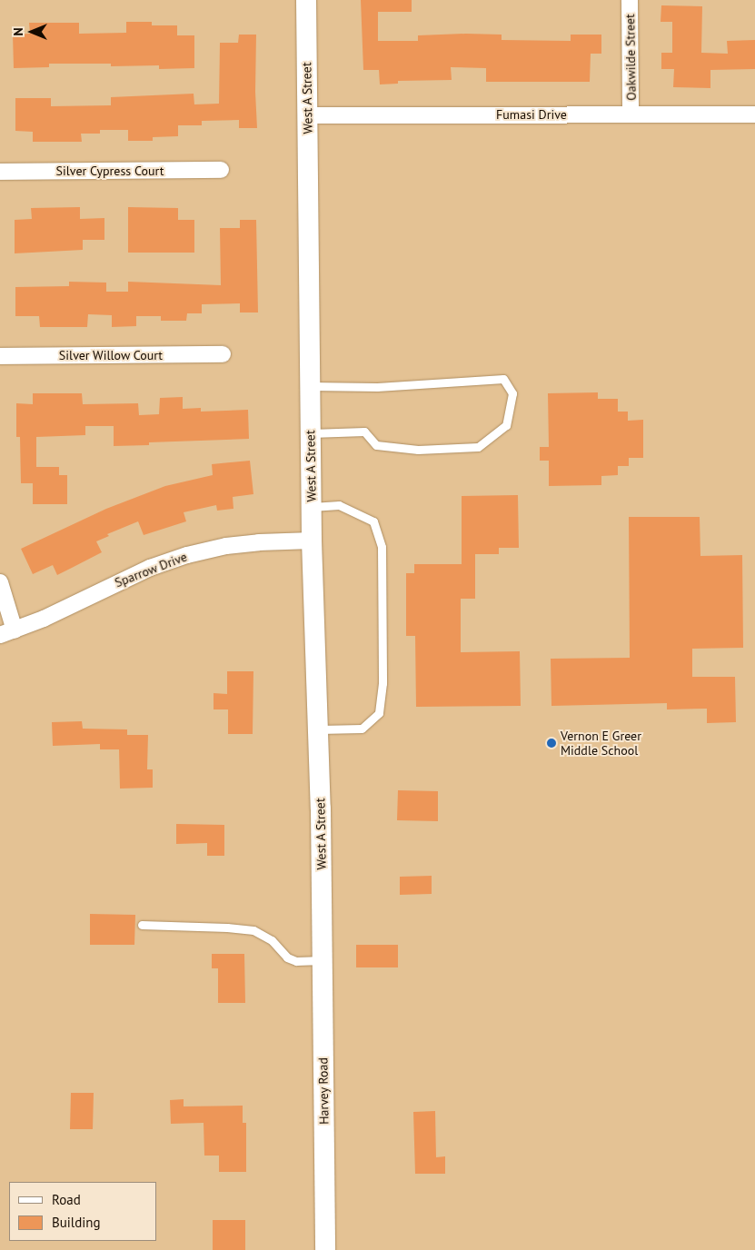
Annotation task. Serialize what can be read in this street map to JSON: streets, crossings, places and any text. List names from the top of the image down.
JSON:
{
  "streets": {
    "street": [
      "Oakwilde Street",
      "West A Street",
      "Fumasi Drive",
      "Silver Cypress Court",
      "Silver Willow Court",
      "Sparrow Drive",
      "Harvey Road"
    ]
  },
  "crossings": [
    ["Oakwilde Street", "Fumasi Drive"],
    ["West A Street", "Fumasi Drive"],
    ["West A Street", "Sparrow Drive"],
    ["West A Street", "Harvey Road"]
  ],
  "places": ["Vernon E Greer Middle School"],
  "legend": ["Road", "Building"],
  "north": "left"
}
